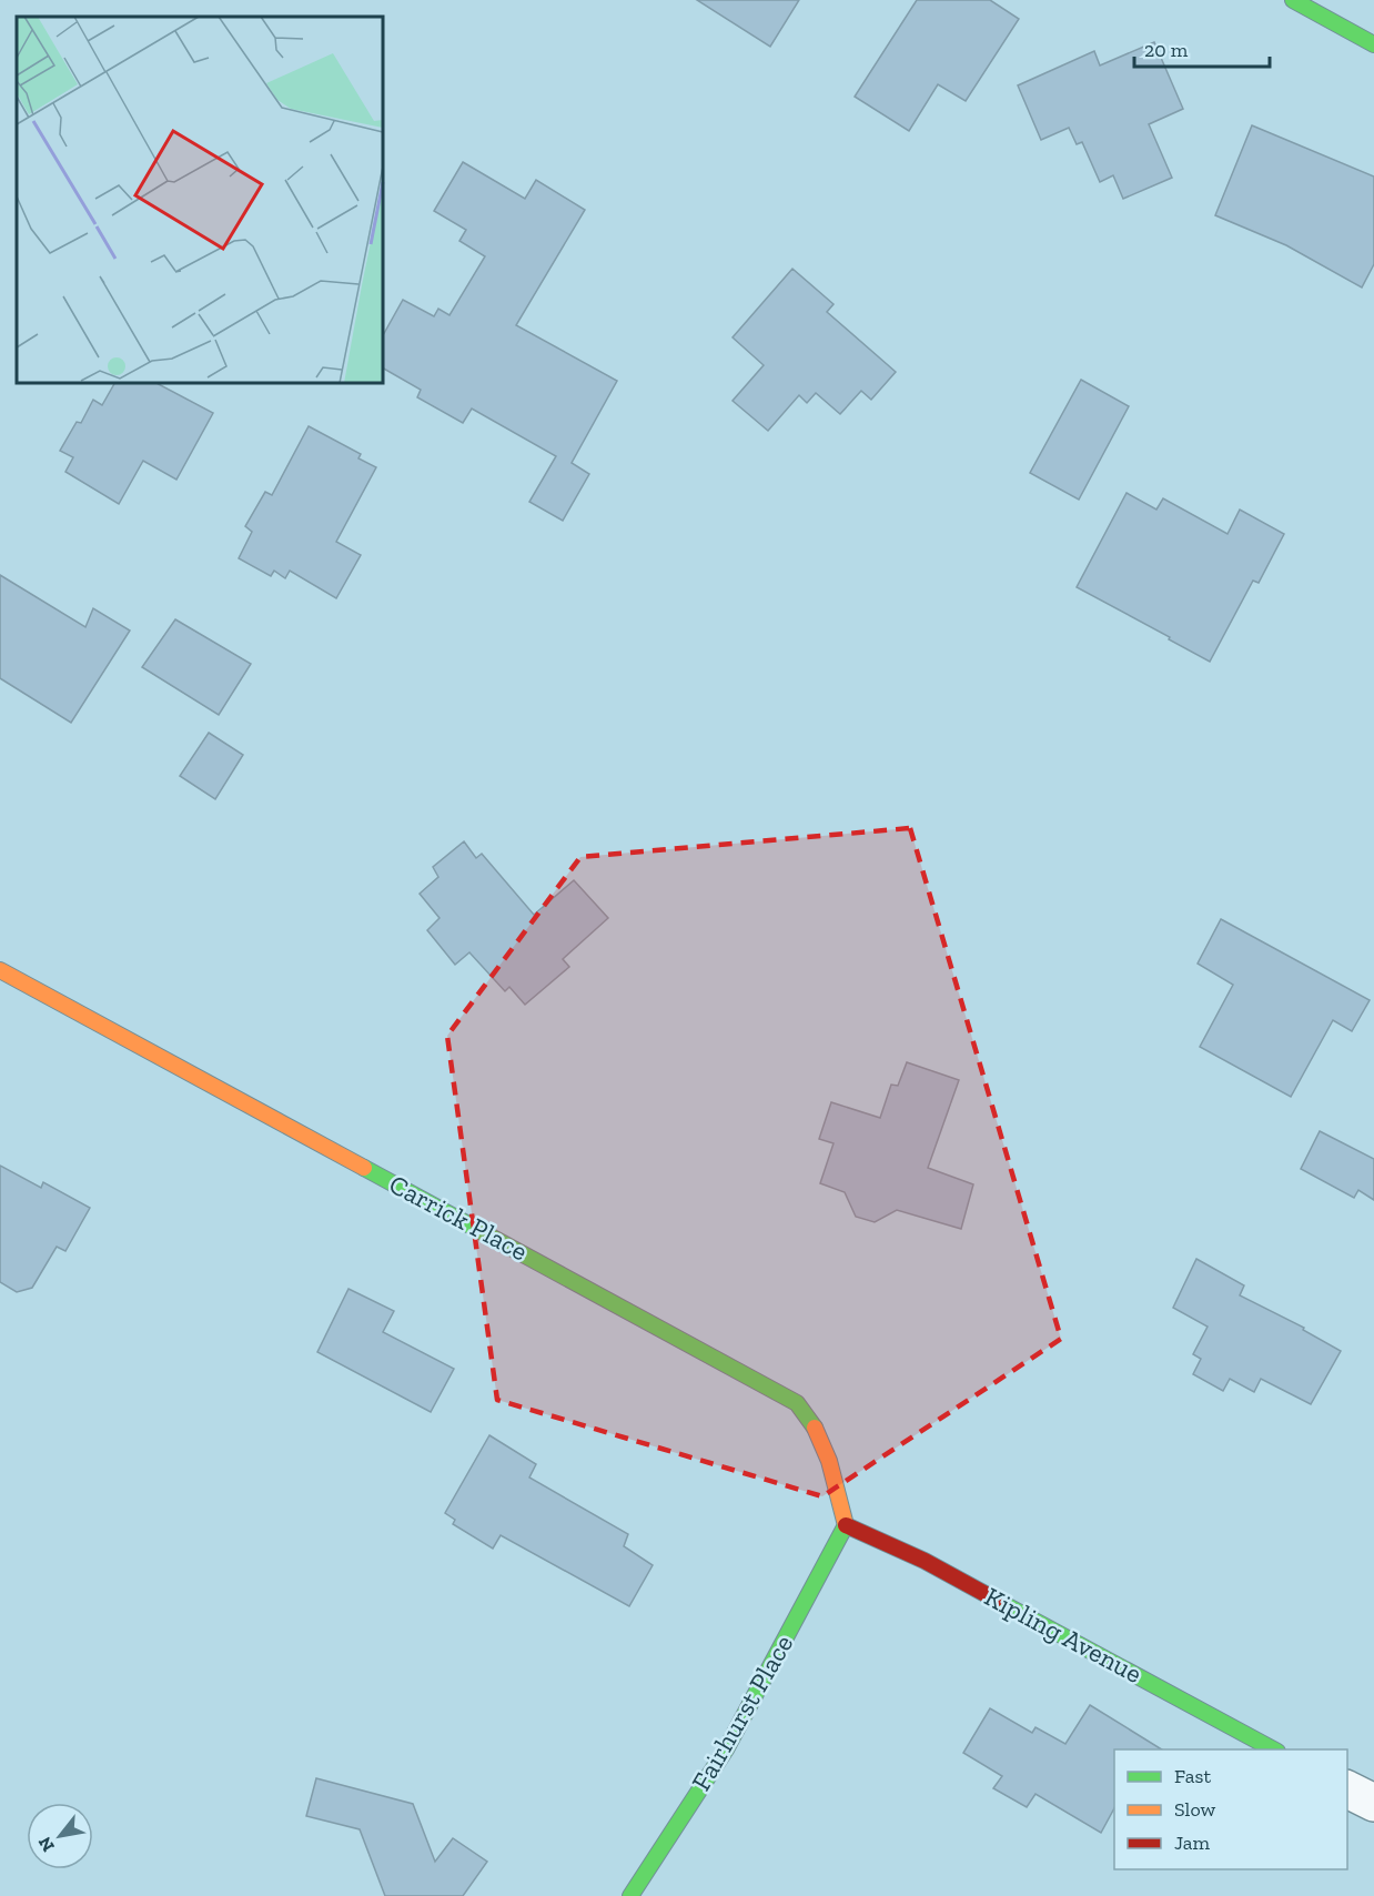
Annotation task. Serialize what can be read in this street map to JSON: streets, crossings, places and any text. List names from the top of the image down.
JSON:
{
  "streets": {
    "street": ["Carrick Place", "Kipling Avenue", "Fairhurst Place"]
  },
  "crossings": [
    ["Carrick Place", "Kipling Avenue"],
    ["Carrick Place", "Fairhurst Place"],
    ["Kipling Avenue", "Fairhurst Place"]
  ],
  "legend": ["Fast", "Slow", "Jam"],
  "scale_bar": "20 m",
  "north": "bottom left"
}
